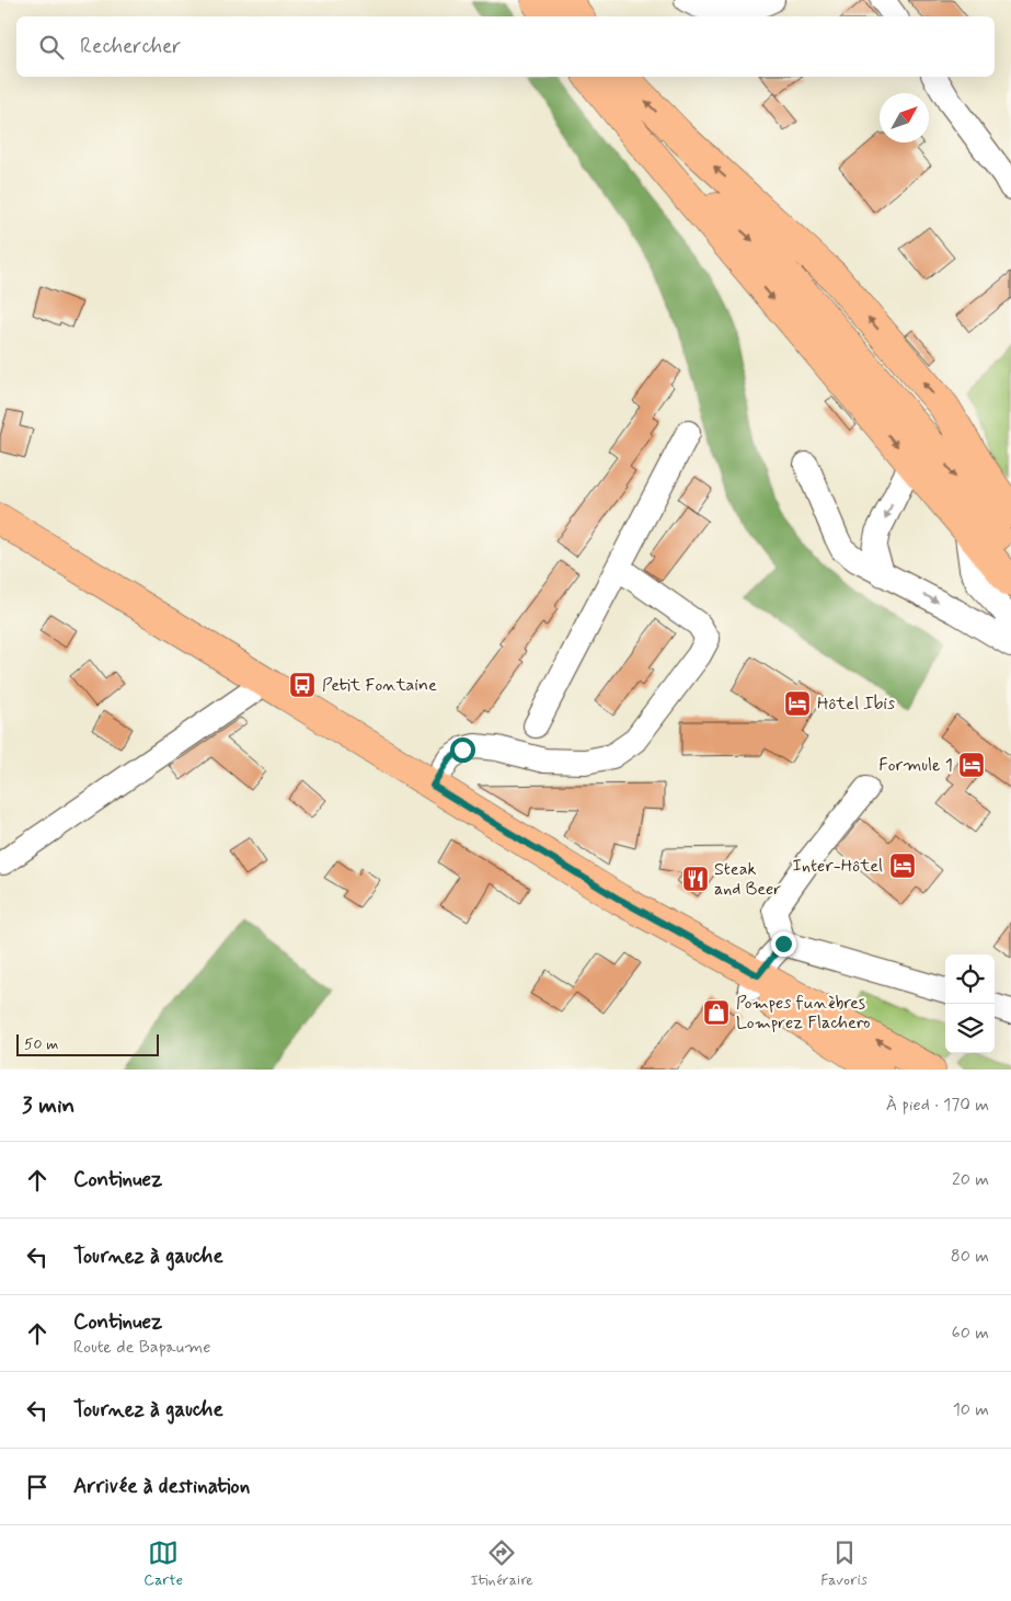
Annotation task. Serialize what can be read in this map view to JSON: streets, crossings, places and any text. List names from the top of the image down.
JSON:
{
  "places": {
    "bus stop": ["Petit Fontaine"],
    "hotel": ["Hôtel Ibis", "Formule 1", "Inter-Hôtel"],
    "restaurant": ["Steak and Beer"],
    "shop": ["Pompes funèbres Lomprez Flachero"]
  },
  "scale_bar": "50 m",
  "north": "top right",
  "page": {
    "search": "Rechercher",
    "scale": "50 m",
    "heading": ["3 min", "À pied · 170 m"],
    "list": [
      ["Continuez", "20 m"],
      ["Tournez à gauche", "80 m"],
      ["Continuez", "Route de Bapaume", "60 m"],
      ["Tournez à gauche", "10 m"],
      "Arrivée à destination"
    ],
    "nav": ["Carte", "Itinéraire", "Favoris"]
  }
}
